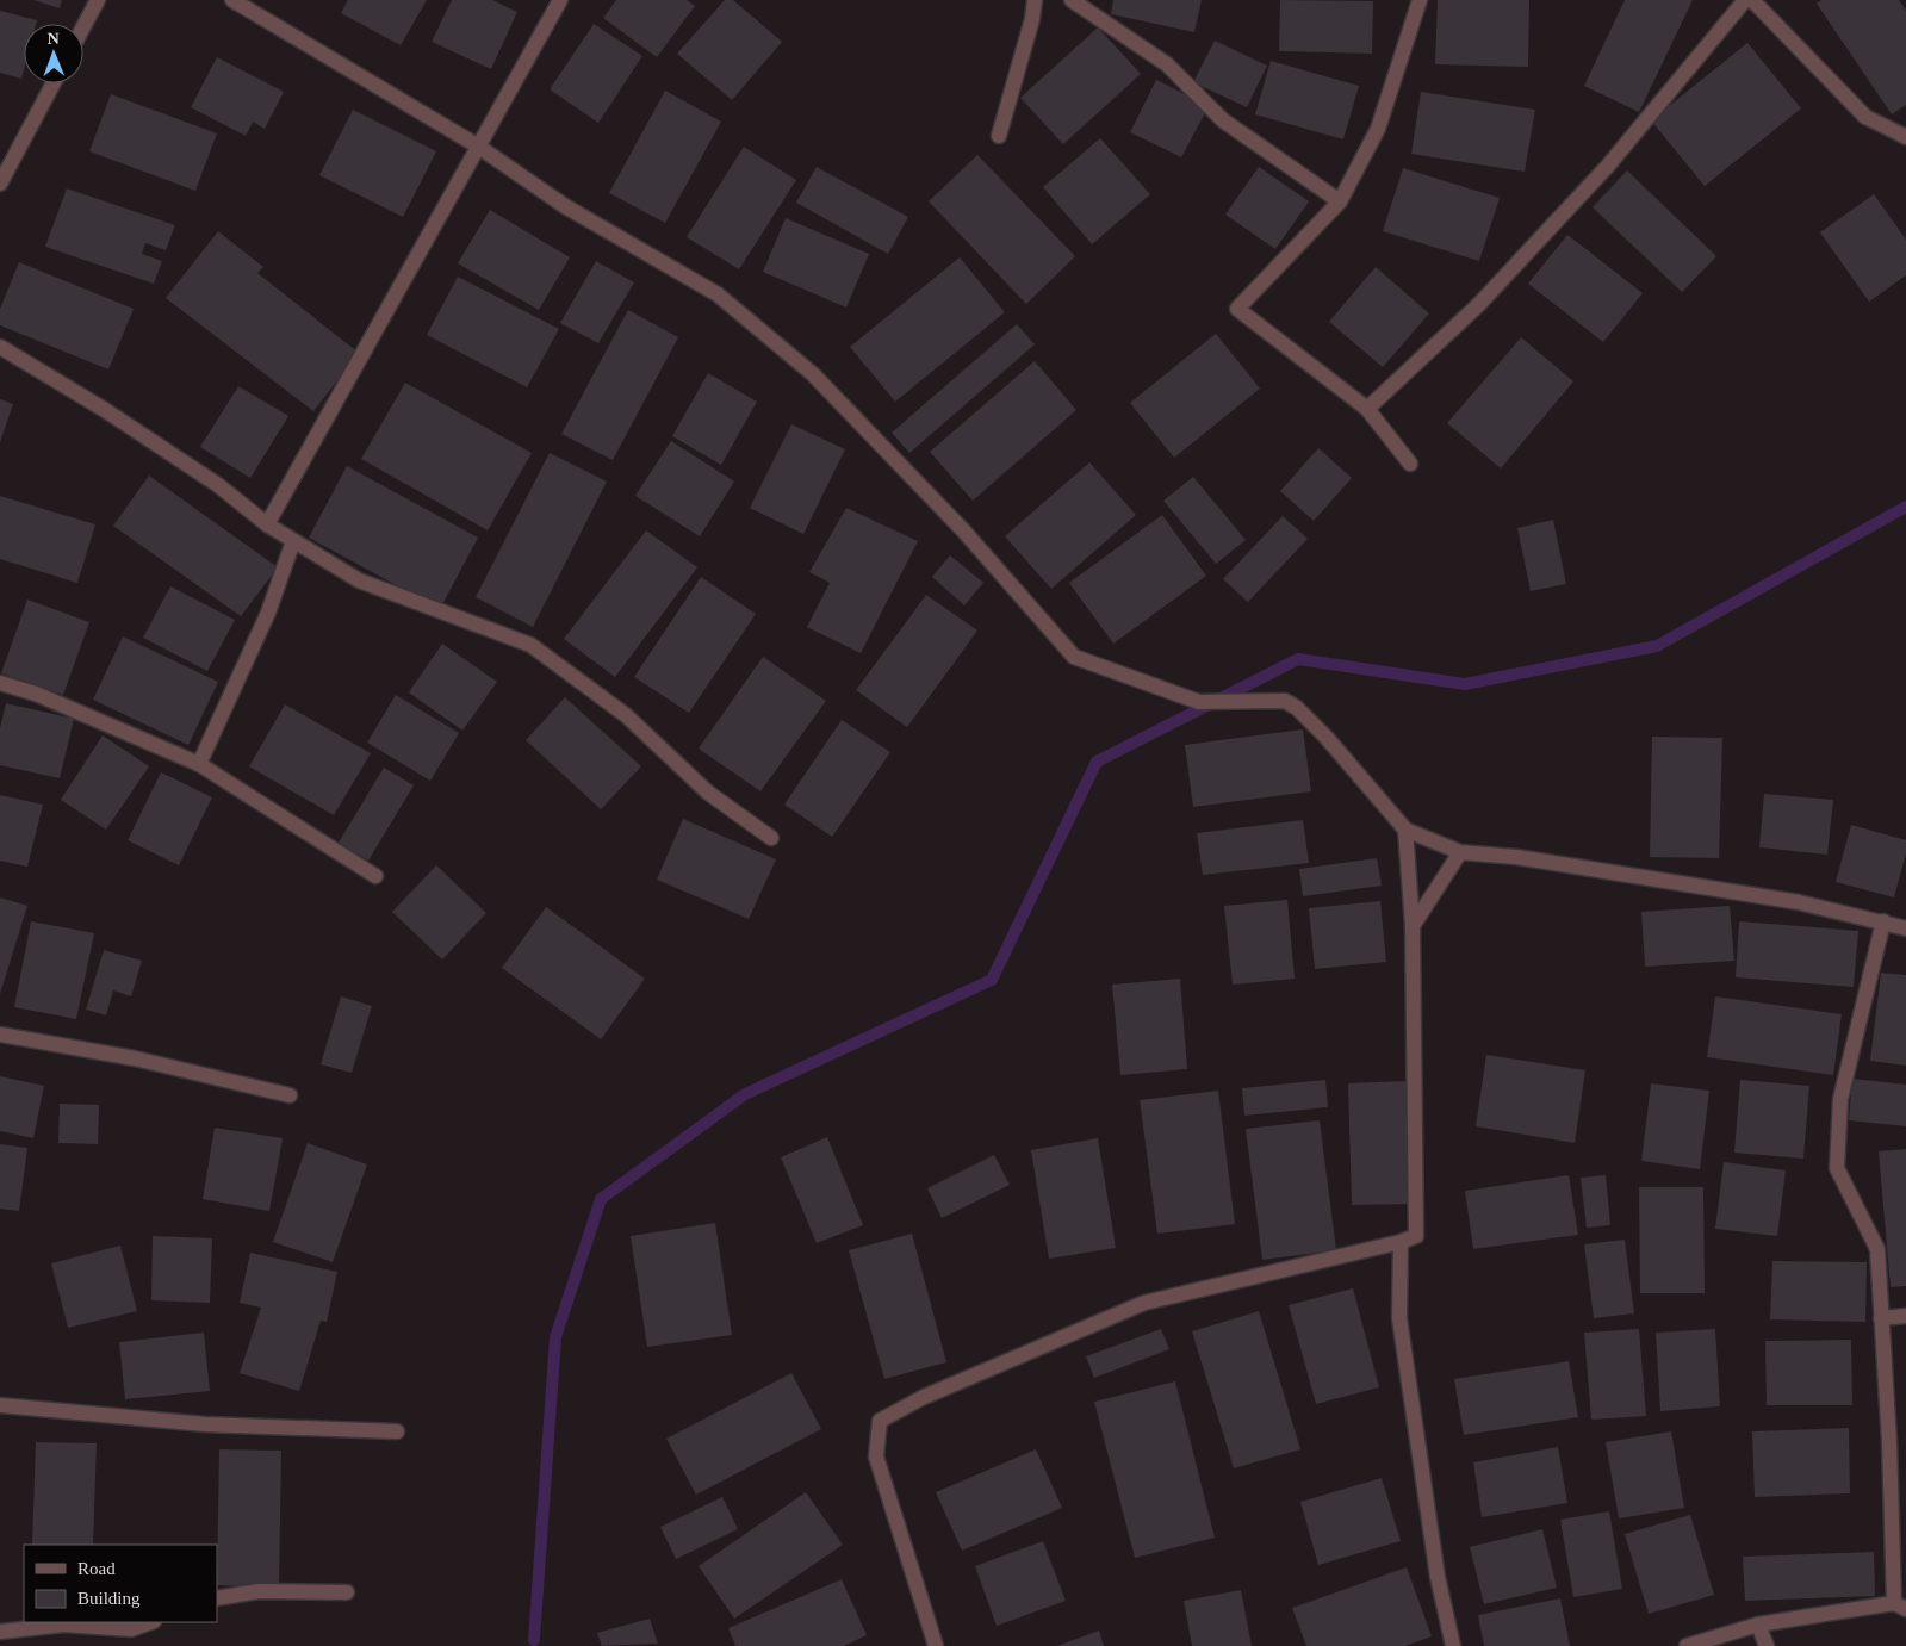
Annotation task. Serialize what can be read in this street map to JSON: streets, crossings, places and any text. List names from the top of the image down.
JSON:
{
  "legend": ["Road", "Building"],
  "north": "top"
}
